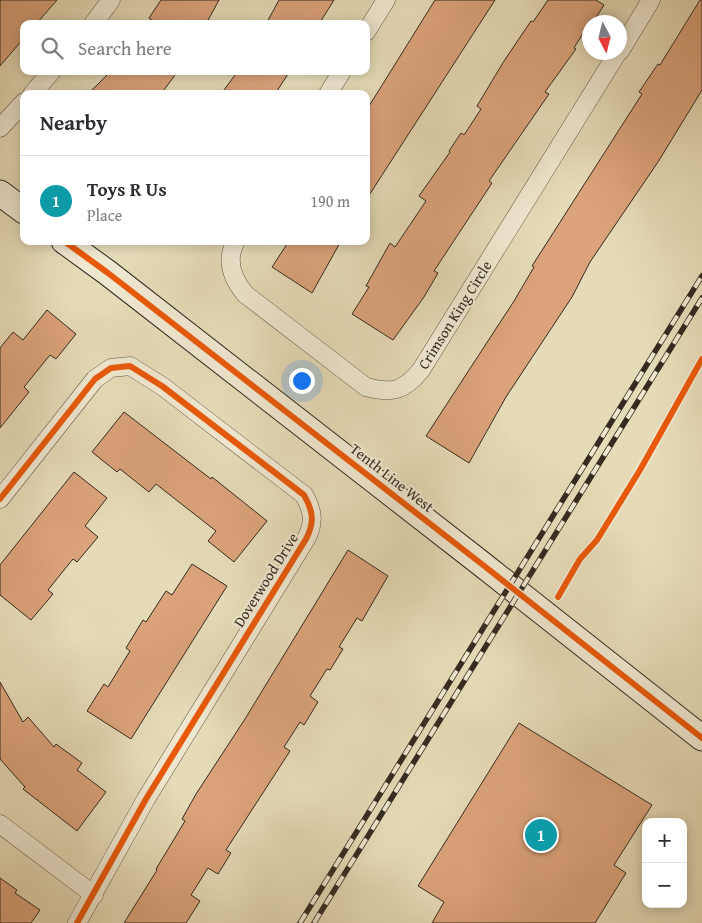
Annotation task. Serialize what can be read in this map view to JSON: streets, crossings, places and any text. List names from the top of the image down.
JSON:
{
  "streets": {
    "street": ["Crimson King Circle", "Tenth Line West", "Doverwood Drive"]
  },
  "north": "bottom",
  "page": {
    "search": "Search here",
    "heading": "Nearby",
    "list": [
      {
        "mark": "1",
        "name": "Toys R Us",
        "note": "Place",
        "value": "190 m"
      }
    ],
    "pins": "1",
    "map_buttons": ["+", "−"]
  }
}
